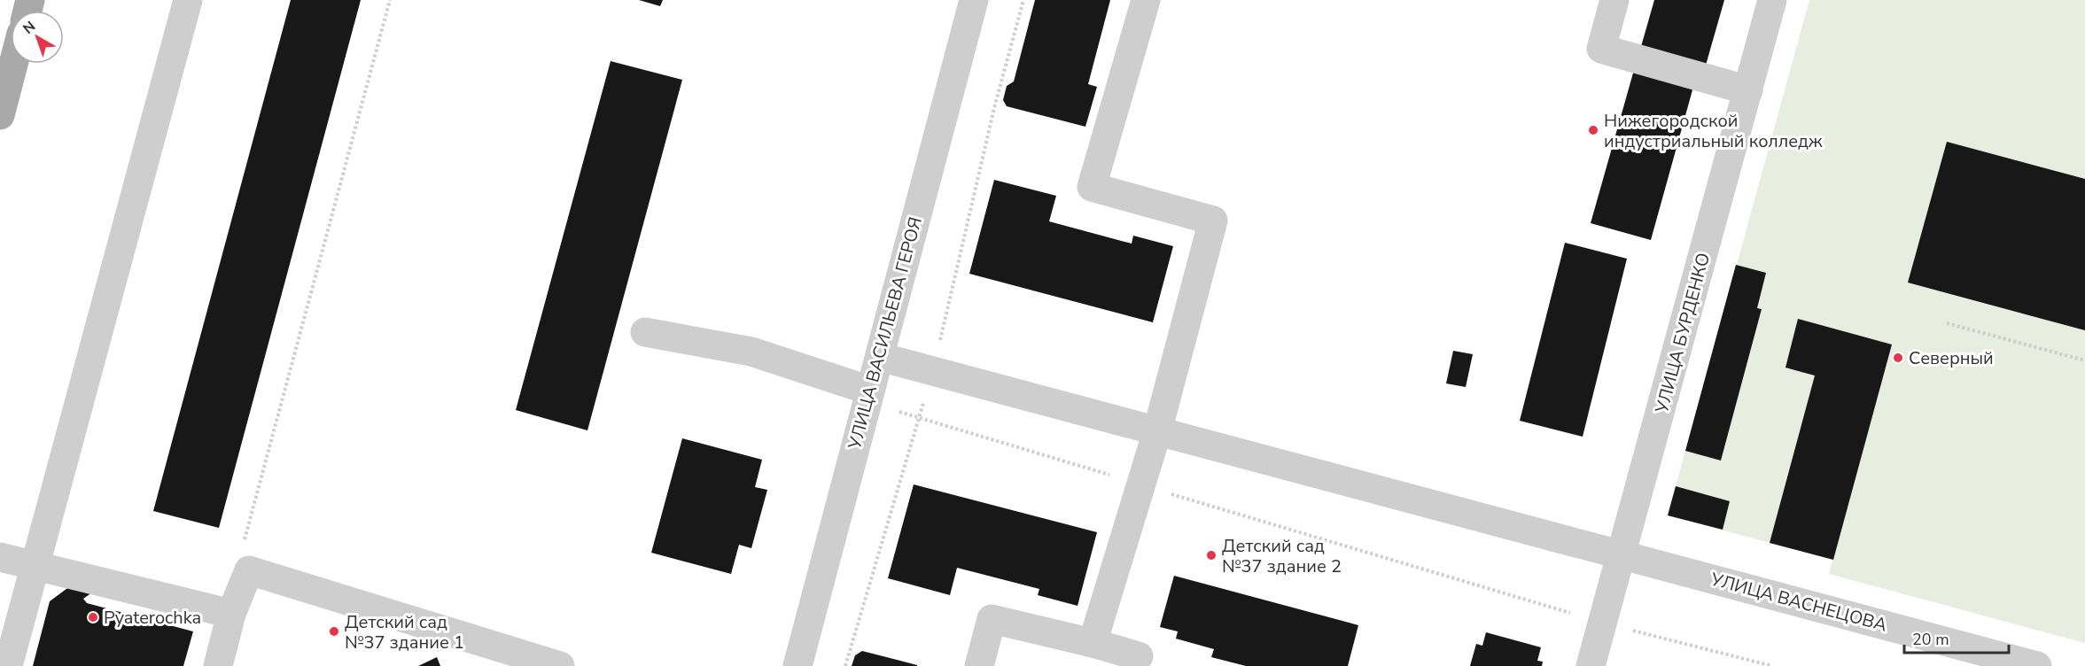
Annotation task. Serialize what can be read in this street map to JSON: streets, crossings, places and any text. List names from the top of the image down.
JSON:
{
  "streets": {
    "street": ["УЛИЦА ВАСИЛЬЕВА ГЕРОЯ", "УЛИЦА БУРДЕНКО", "УЛИЦА ВАСНЕЦОВА"]
  },
  "crossings": [
    ["УЛИЦА ВАСИЛЬЕВА ГЕРОЯ", "УЛИЦА ВАСНЕЦОВА"],
    ["УЛИЦА БУРДЕНКО", "УЛИЦА ВАСНЕЦОВА"]
  ],
  "places": [
    "Нижегородской индустриальный колледж",
    "Северный",
    "Детский сад №37 здание 2",
    "Pyaterochka",
    "Детский сад №37 здание 1"
  ],
  "scale_bar": "20 m",
  "north": "top left"
}
